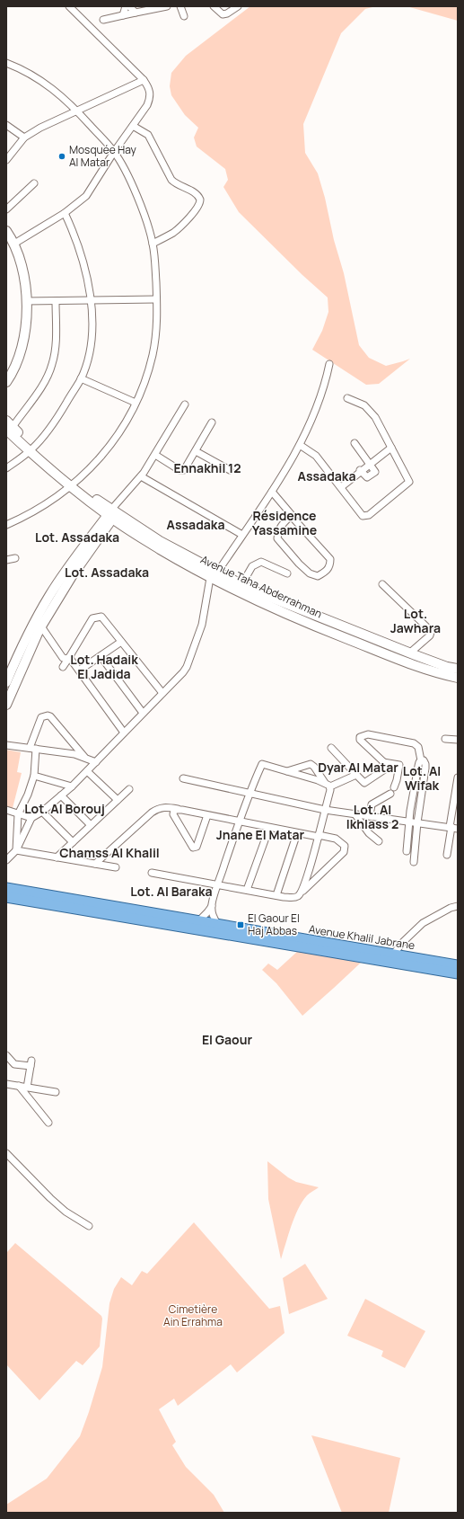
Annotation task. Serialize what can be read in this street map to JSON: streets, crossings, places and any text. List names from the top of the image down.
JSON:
{
  "streets": {
    "main road": ["Avenue Khalil Jabrane"],
    "street": ["Avenue Taha Abderrahman"]
  },
  "districts": [
    "Ennakhil 12",
    "Assadaka",
    "Résidence Yassamine",
    "Assadaka",
    "Lot. Assadaka",
    "Lot. Assadaka",
    "Lot. Jawhara",
    "Lot. Hadaik El Jadida",
    "Dyar Al Matar",
    "Lot. Al Wifak",
    "Lot. Al Borouj",
    "Lot. Al Ikhlass 2",
    "Jnane El Matar",
    "Chamss Al Khalil",
    "Lot. Al Baraka",
    "El Gaour"
  ],
  "parks": ["Cimetière Ain Errahma"],
  "places": {
    "other": ["Mosquée Hay Al Matar"],
    "transit": ["El Gaour El Haj Abbas"]
  }
}
